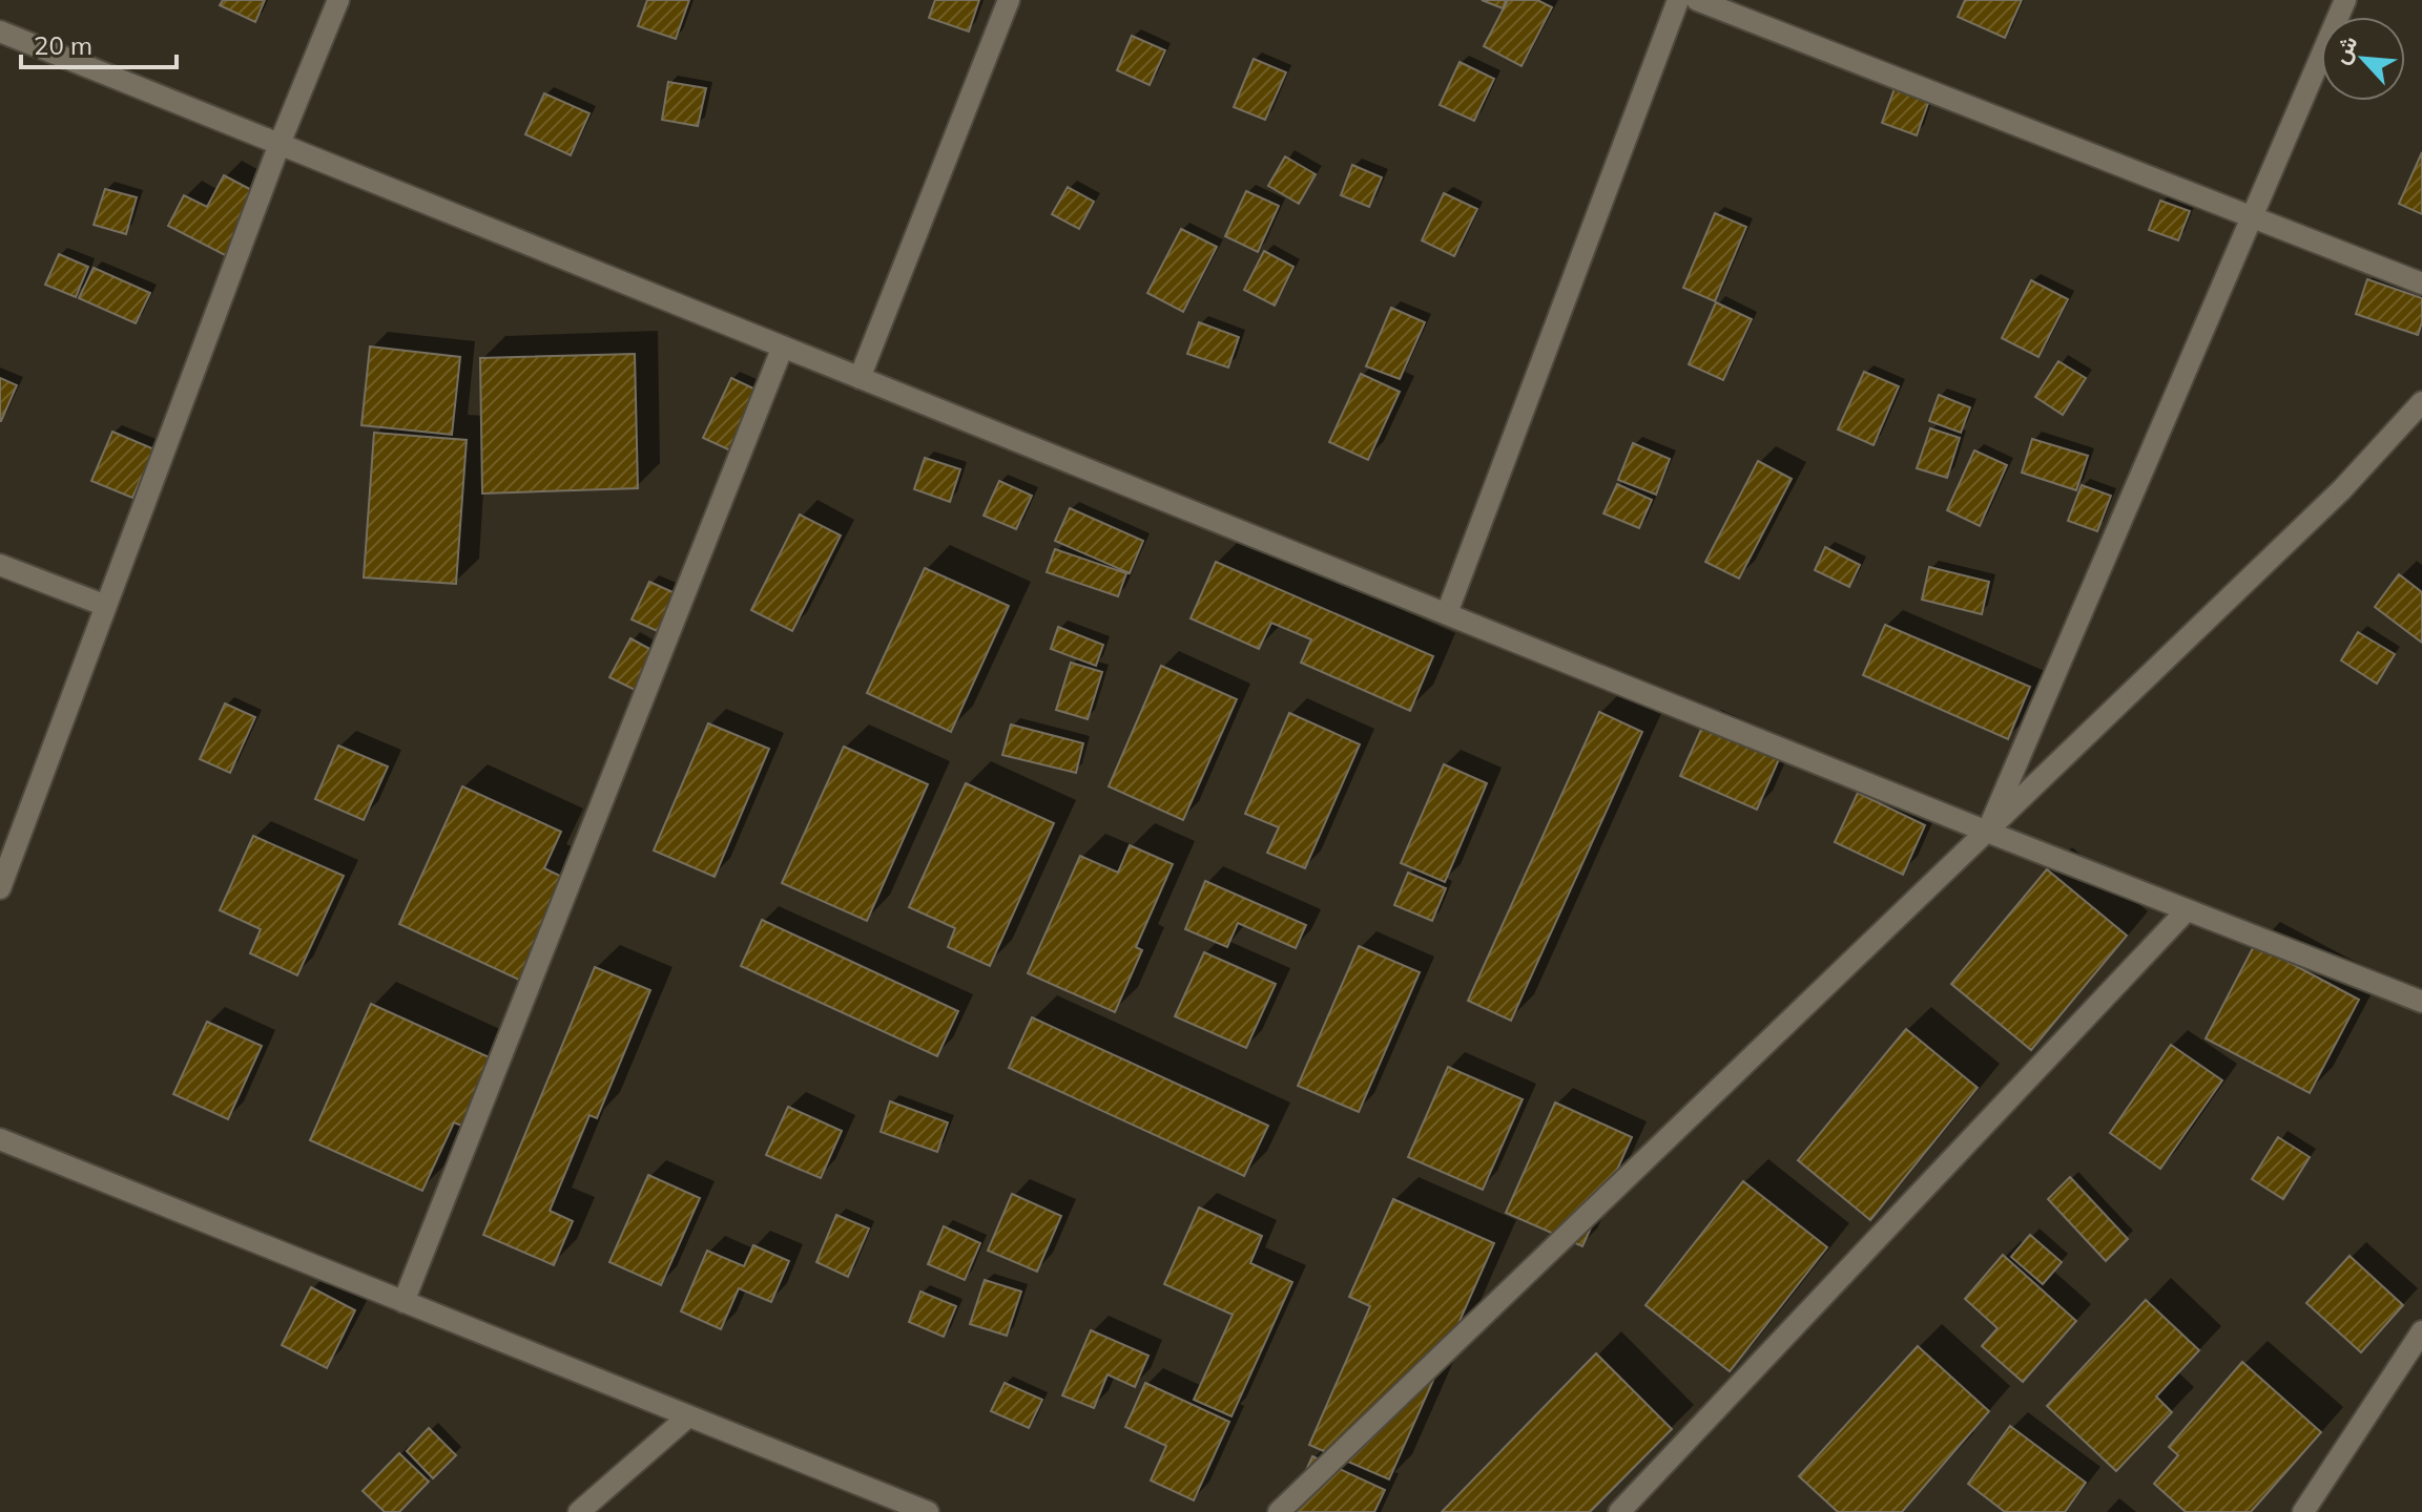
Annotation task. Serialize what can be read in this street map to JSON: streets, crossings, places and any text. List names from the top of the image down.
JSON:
{
  "scale_bar": "20 m",
  "north": "top left"
}
